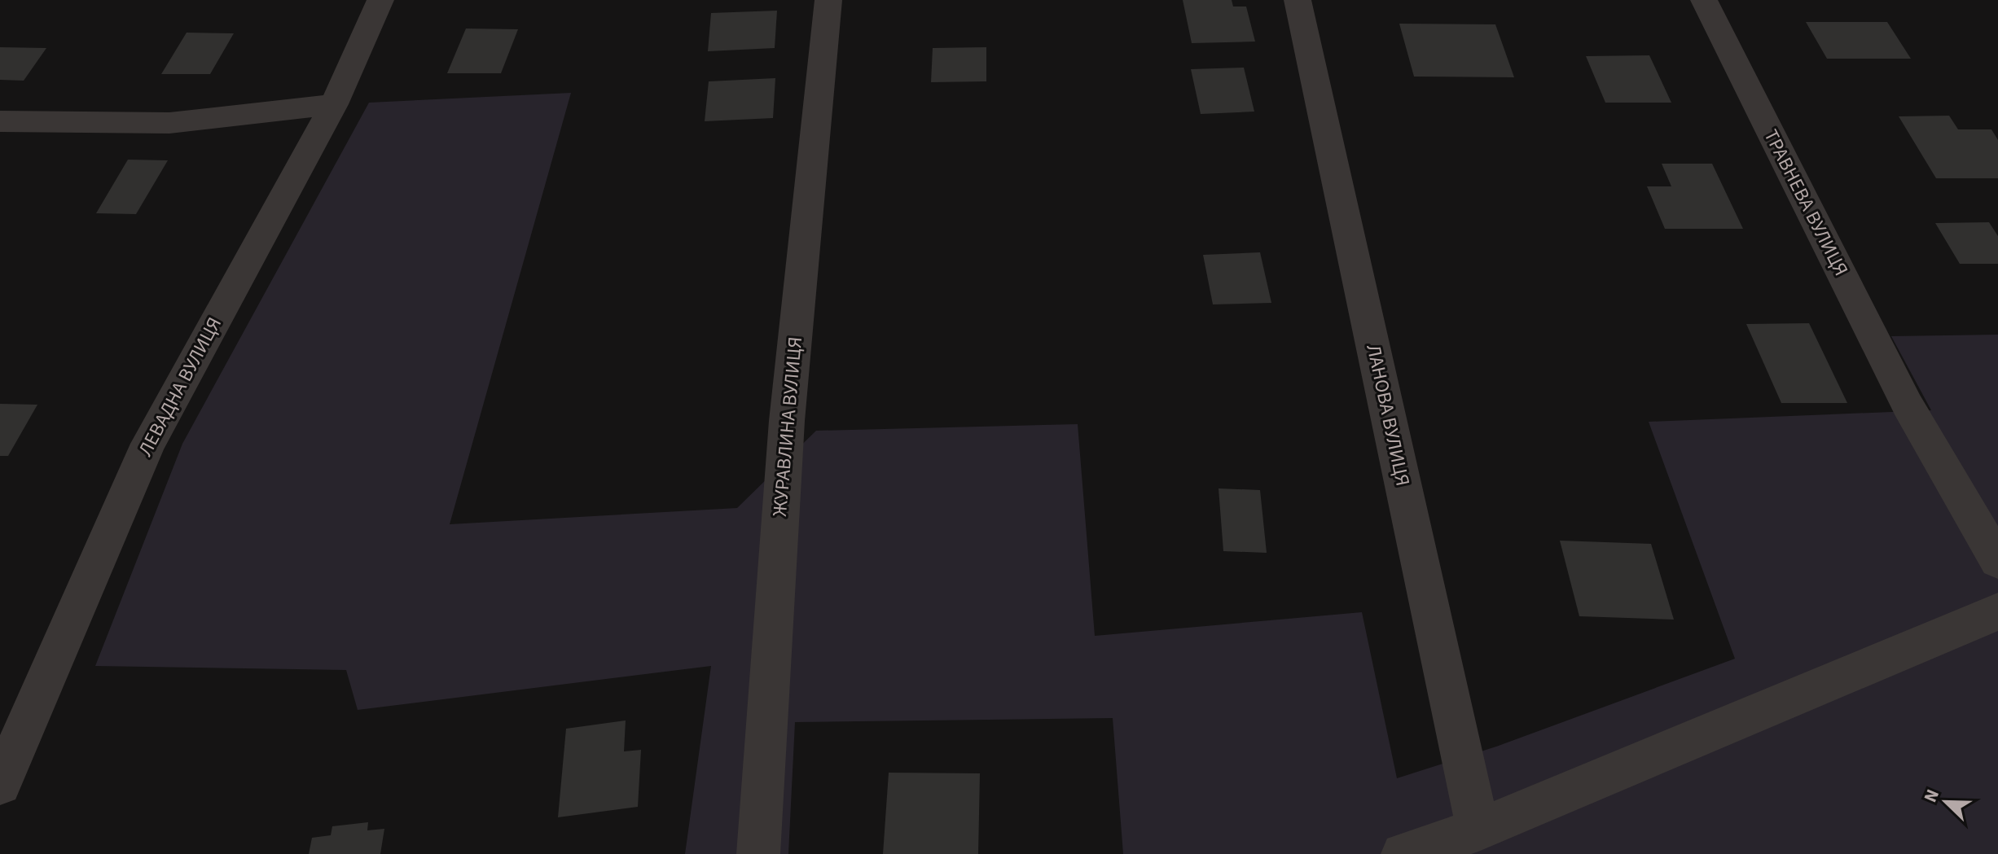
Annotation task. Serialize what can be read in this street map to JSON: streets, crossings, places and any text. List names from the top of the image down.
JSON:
{
  "streets": {
    "street": [
      "ТРАВНЕВА ВУЛИЦЯ",
      "ЛЕВАДНА ВУЛИЦЯ",
      "ЛАНОВА ВУЛИЦЯ",
      "ЖУРАВЛИНА ВУЛИЦЯ"
    ]
  },
  "north": "top left"
}
